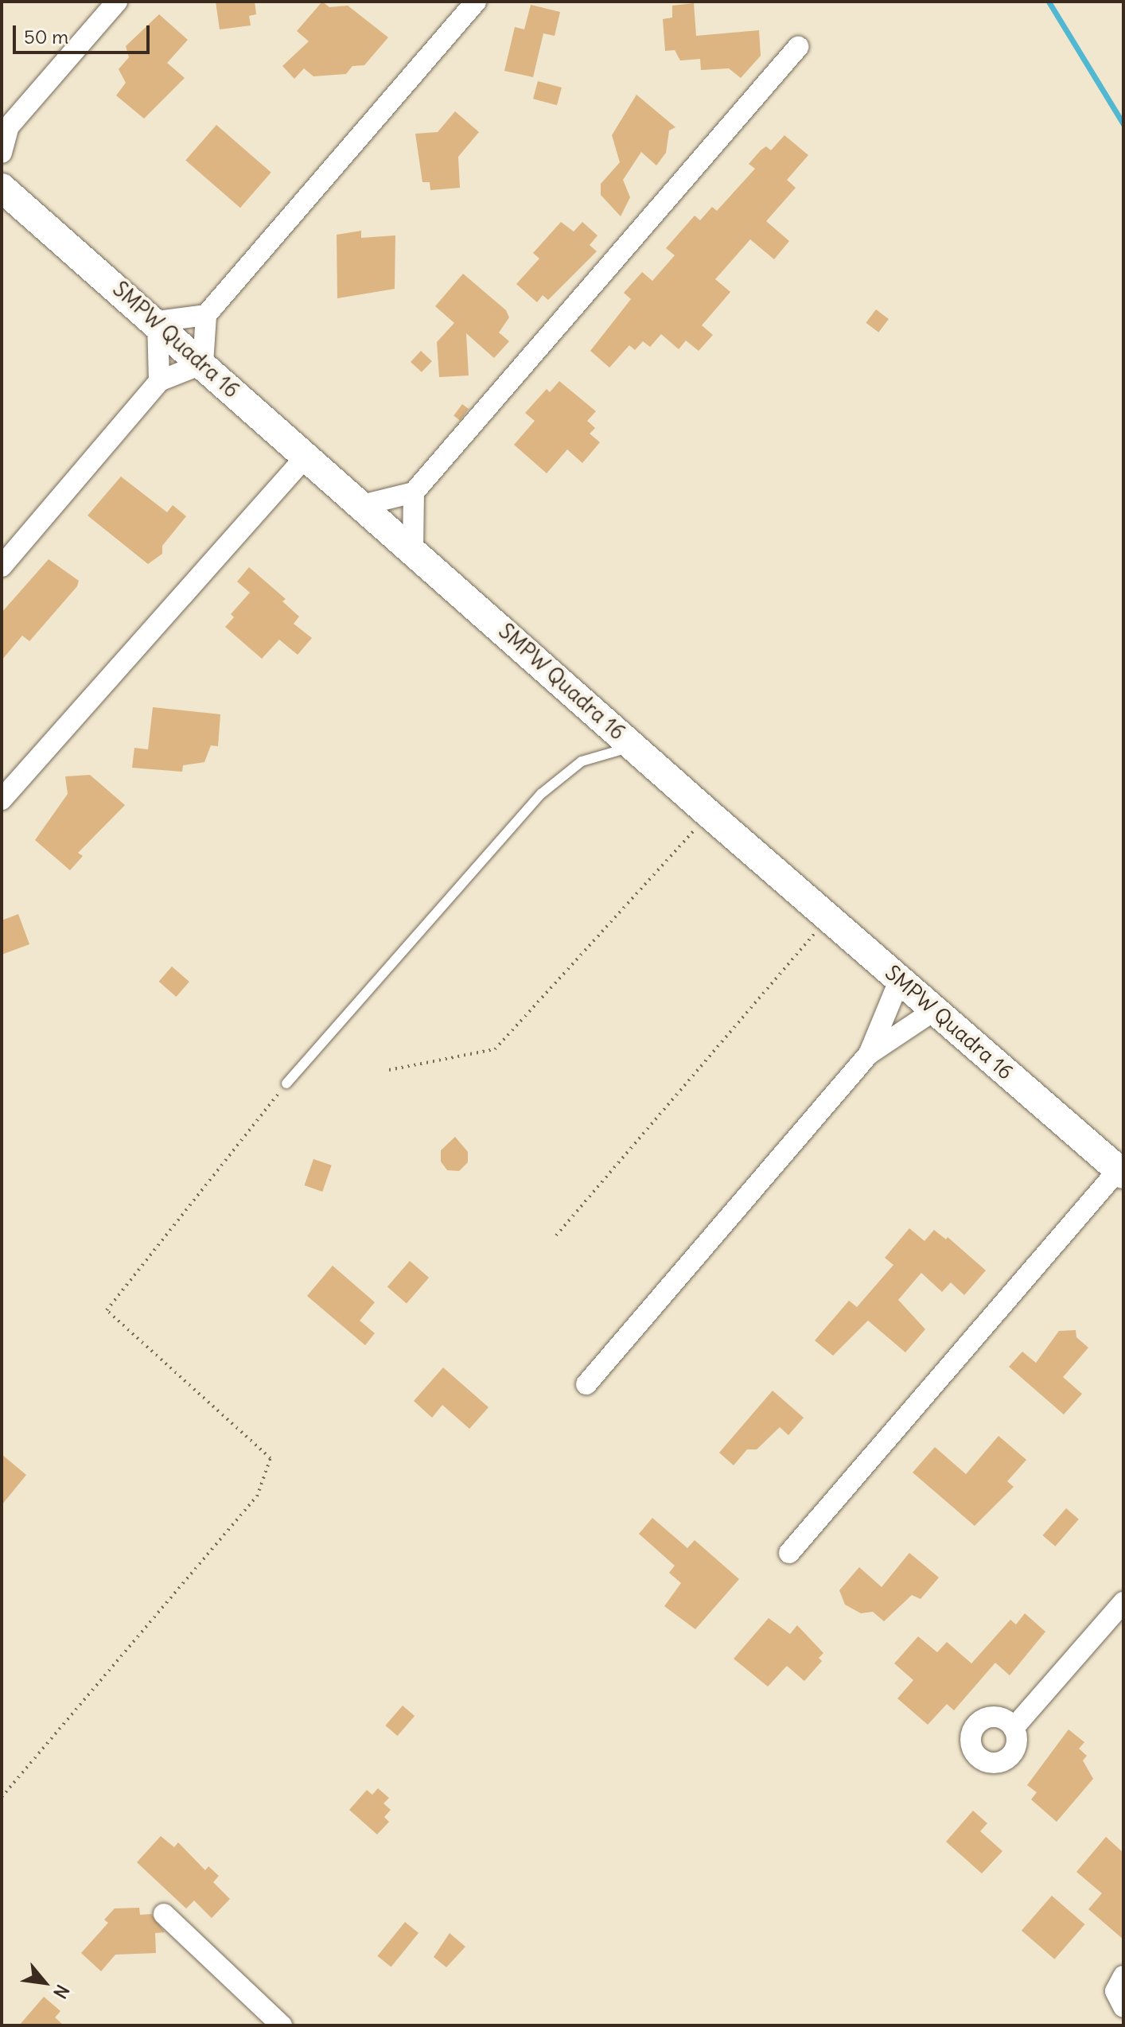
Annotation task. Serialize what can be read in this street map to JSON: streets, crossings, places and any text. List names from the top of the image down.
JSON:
{
  "streets": {
    "street": ["SMPW Quadra 16"]
  },
  "scale_bar": "50 m",
  "north": "bottom right"
}
